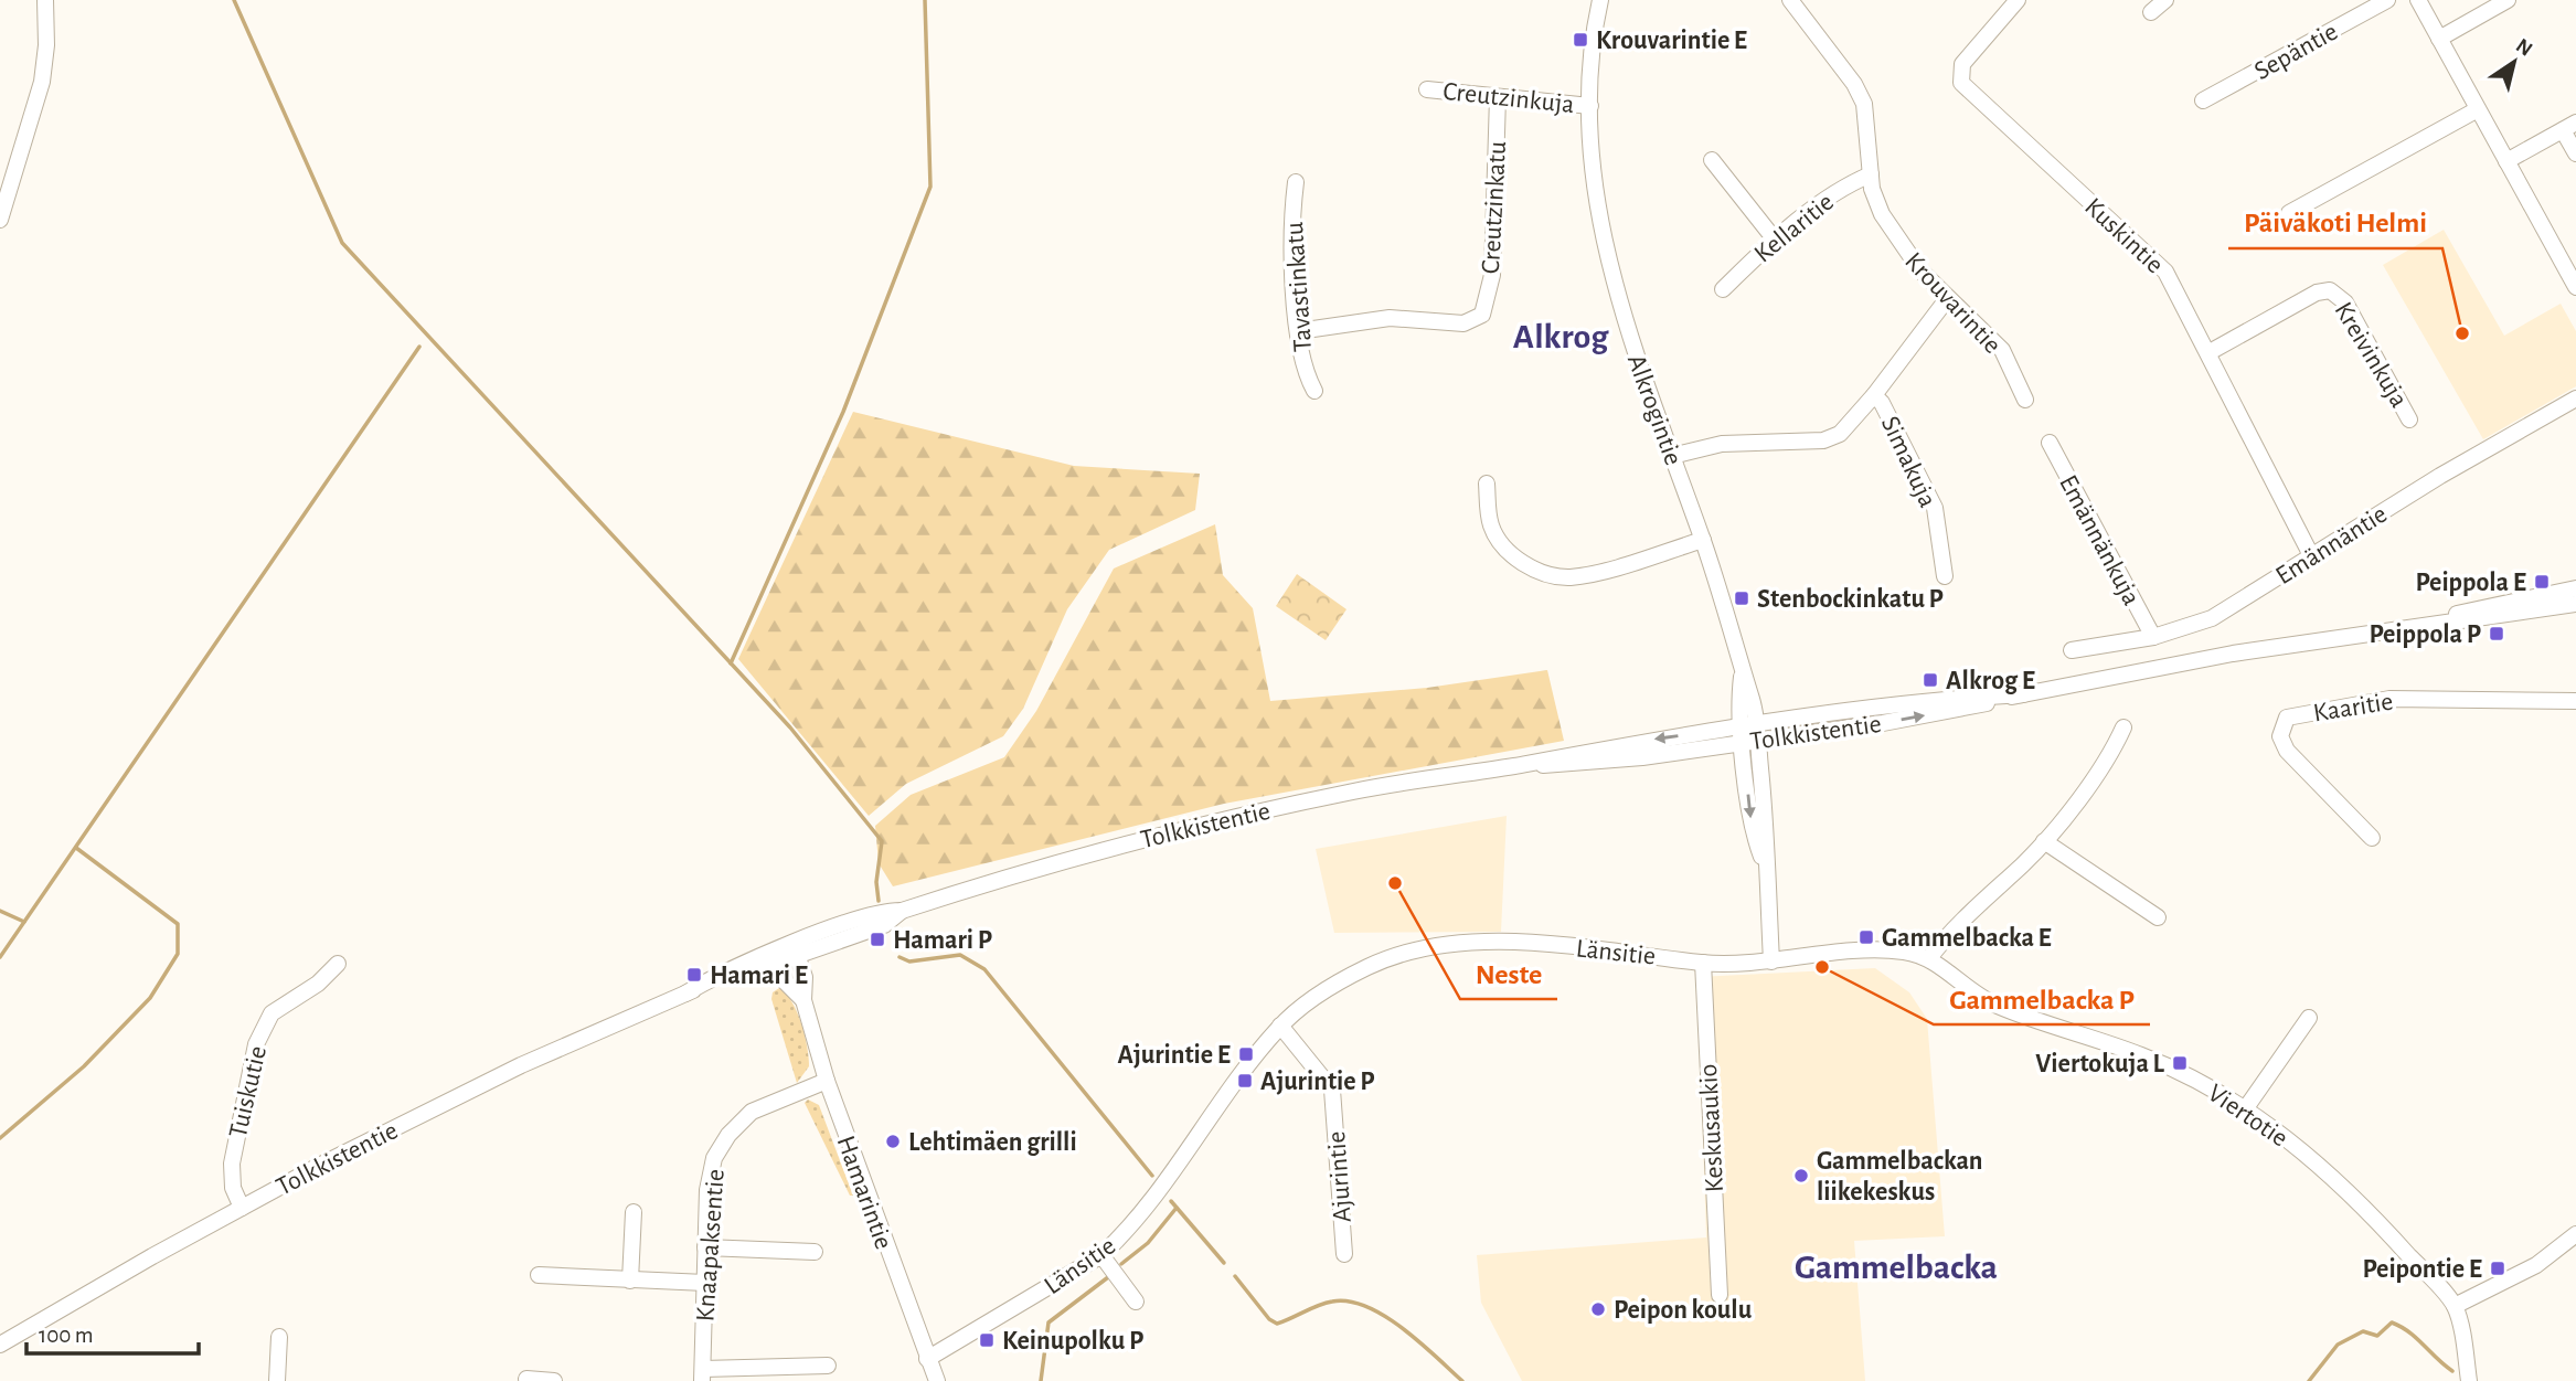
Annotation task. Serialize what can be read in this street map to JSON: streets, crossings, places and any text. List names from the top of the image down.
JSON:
{
  "streets": {
    "street": [
      "Sepäntie",
      "Creutzinkuja",
      "Creutzinkatu",
      "Kellaritie",
      "Kuskintie",
      "Tavastinkatu",
      "Krouvarintie",
      "Kreivinkuja",
      "Alkrogintie",
      "Simakuja",
      "Emännänkuja",
      "Emännäntie",
      "Kaaritie",
      "Tolkkistentie",
      "Länsitie",
      "Tuiskutie",
      "Viertotie",
      "Keskusaukio",
      "Ajurintie",
      "Hamarintie",
      "Knaapaksentie"
    ]
  },
  "crossings": [
    ["Creutzinkuja", "Creutzinkatu"],
    ["Creutzinkuja", "Alkrogintie"],
    ["Creutzinkatu", "Tavastinkatu"],
    ["Kellaritie", "Krouvarintie"],
    ["Kuskintie", "Kreivinkuja"],
    ["Kuskintie", "Emännäntie"],
    ["Alkrogintie", "Tolkkistentie"],
    ["Alkrogintie", "Länsitie"],
    ["Emännänkuja", "Emännäntie"],
    ["Tolkkistentie", "Tuiskutie"],
    ["Tolkkistentie", "Hamarintie"],
    ["Länsitie", "Viertotie"],
    ["Länsitie", "Keskusaukio"],
    ["Länsitie", "Ajurintie"],
    ["Länsitie", "Hamarintie"],
    ["Hamarintie", "Knaapaksentie"]
  ],
  "districts": ["Alkrog", "Gammelbacka"],
  "places": {
    "transit": [
      "Krouvarintie E",
      "Peippola E",
      "Stenbockinkatu P",
      "Peippola P",
      "Alkrog E",
      "Gammelbacka E",
      "Hamari P",
      "Hamari E",
      "Ajurintie E",
      "Viertokuja L",
      "Ajurintie P",
      "Peipontie E",
      "Keinupolku P"
    ],
    "other": [
      "Päiväkoti Helmi",
      "Neste",
      "Gammelbacka P",
      "Lehtimäen grilli",
      "Gammelbackan liikekeskus",
      "Peipon koulu"
    ]
  },
  "scale_bar": "100 m",
  "north": "top right"
}
